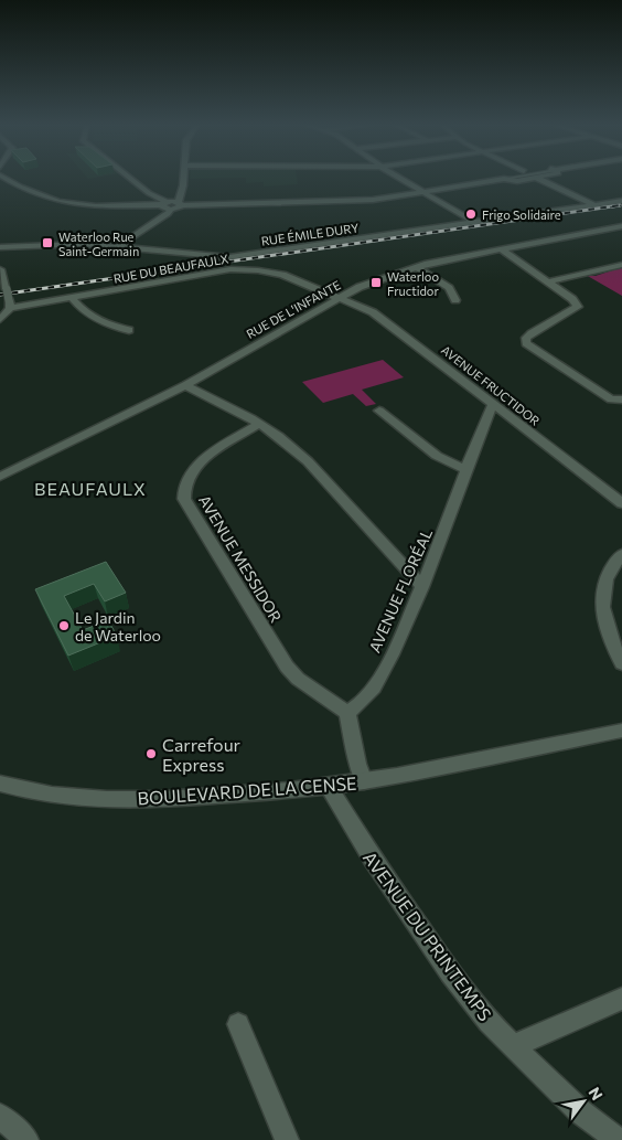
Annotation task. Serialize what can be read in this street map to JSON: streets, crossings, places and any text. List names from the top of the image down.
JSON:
{
  "streets": {
    "street": [
      "RUE ÉMILE DURY",
      "RUE DU BEAUFAULX",
      "RUE DE L'INFANTE",
      "AVENUE FRUCTIDOR",
      "AVENUE MESSIDOR",
      "AVENUE FLORÉAL",
      "BOULEVARD DE LA CENSE",
      "AVENUE DU PRINTEMPS"
    ]
  },
  "crossings": [
    ["RUE DU BEAUFAULX", "RUE DE L'INFANTE"],
    ["RUE DU BEAUFAULX", "AVENUE FRUCTIDOR"],
    ["RUE DE L'INFANTE", "AVENUE FRUCTIDOR"],
    ["AVENUE FRUCTIDOR", "AVENUE FLORÉAL"],
    ["AVENUE MESSIDOR", "AVENUE FLORÉAL"],
    ["BOULEVARD DE LA CENSE", "AVENUE DU PRINTEMPS"]
  ],
  "districts": ["BEAUFAULX"],
  "places": {
    "other": ["Frigo Solidaire", "Le Jardin de Waterloo", "Carrefour Express"],
    "transit": ["Waterloo Rue Saint-Germain", "Waterloo Fructidor"]
  },
  "north": "top right"
}
